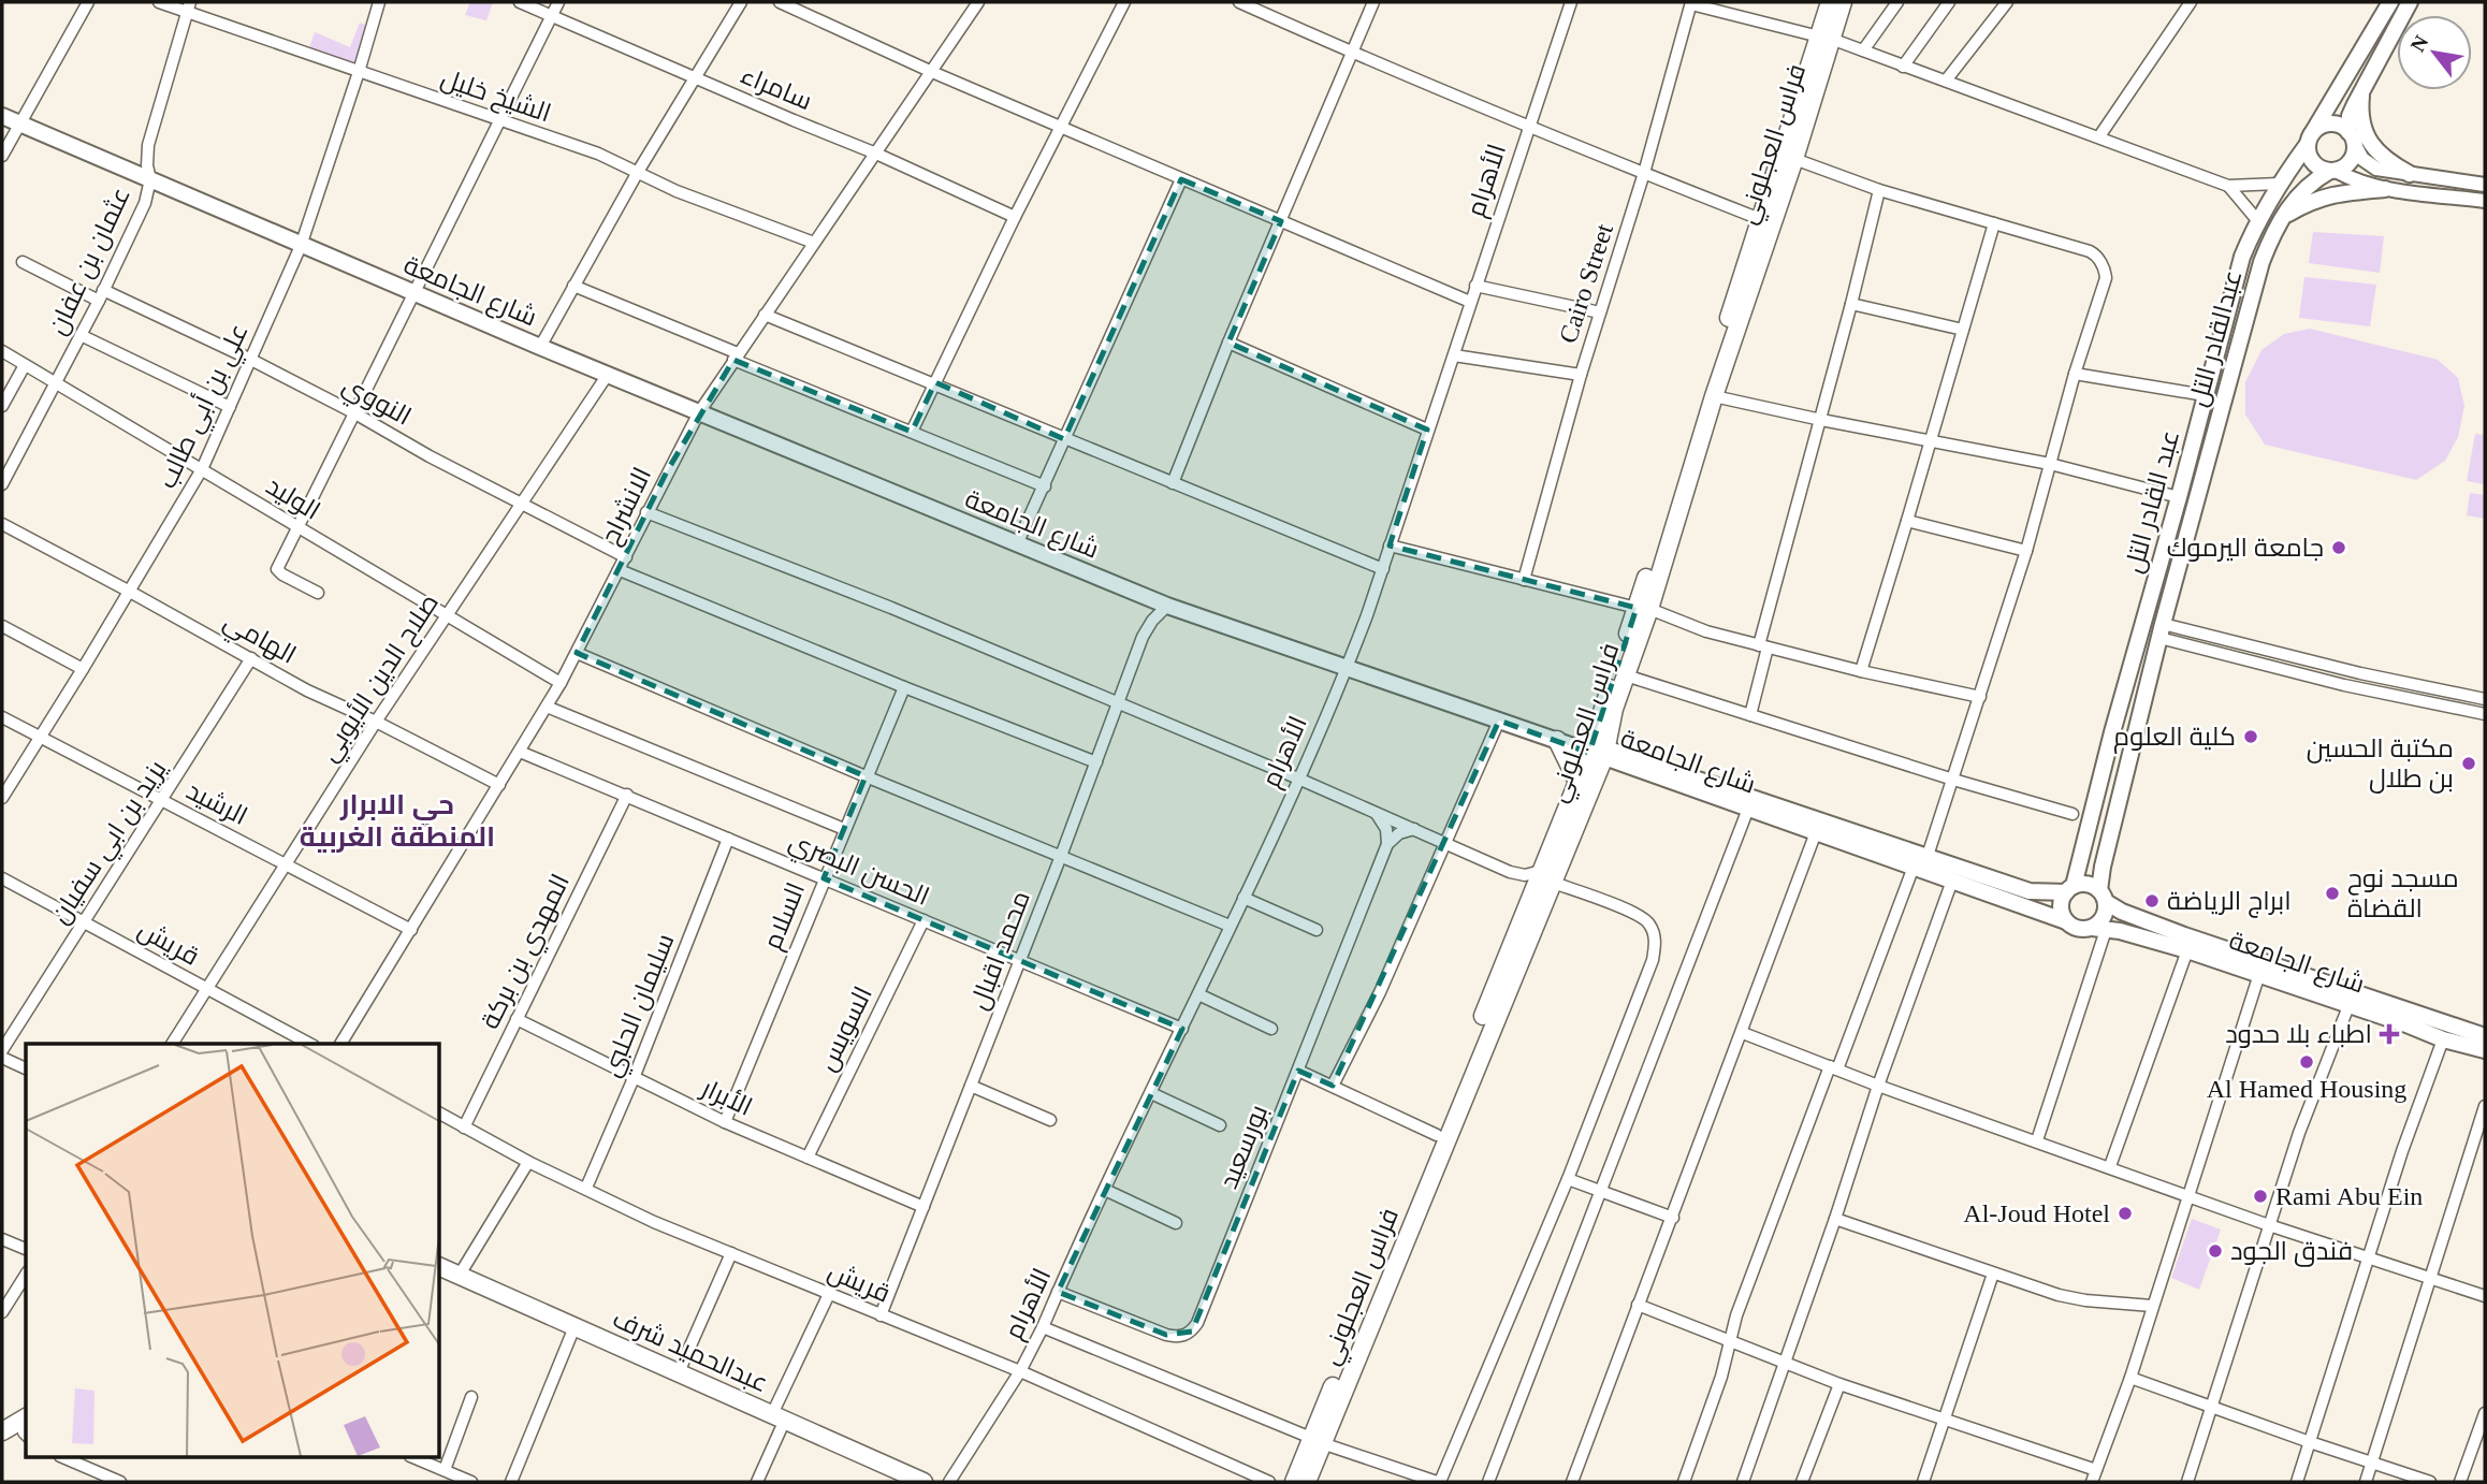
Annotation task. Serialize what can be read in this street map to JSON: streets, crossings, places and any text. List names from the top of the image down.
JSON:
{
  "streets": {
    "main road": [
      "فراس العجلوني",
      "شارع الجامعة",
      "عبدالقادر التل",
      "عبد القادر التل",
      "عبدالحميد شرف"
    ],
    "street": [
      "سامراء",
      "الشيخ خليل",
      "الأهرام",
      "عثمان بن عفان",
      "Cairo Street",
      "النووي",
      "علي بن أبي طالب",
      "الوليد",
      "الانشراح",
      "الهامي",
      "صلاح الدين الأيوبي",
      "الرشيد",
      "يزيد بن ابي سفيان",
      "الحسن البصري",
      "السلام",
      "قريش",
      "محمد اقبال",
      "المهدي بن بركة",
      "سليمان الحلبي",
      "السويس",
      "الأبرار",
      "بورسعيد"
    ]
  },
  "crossings": [
    ["سامراء", "الانشراح"],
    ["الشيخ خليل", "عثمان بن عفان"],
    ["الشيخ خليل", "علي بن أبي طالب"],
    ["الشيخ خليل", "الانشراح"],
    ["فراس العجلوني", "شارع الجامعة"],
    ["الأهرام", "شارع الجامعة"],
    ["الأهرام", "الحسن البصري"],
    ["الأهرام", "قريش"],
    ["الأهرام", "بورسعيد"],
    ["عثمان بن عفان", "شارع الجامعة"],
    ["عثمان بن عفان", "النووي"],
    ["عثمان بن عفان", "الوليد"],
    ["شارع الجامعة", "عبدالقادر التل"],
    ["شارع الجامعة", "علي بن أبي طالب"],
    ["شارع الجامعة", "عبد القادر التل"],
    ["شارع الجامعة", "الانشراح"],
    ["شارع الجامعة", "صلاح الدين الأيوبي"],
    ["شارع الجامعة", "محمد اقبال"],
    ["عبدالقادر التل", "عبد القادر التل"],
    ["النووي", "علي بن أبي طالب"],
    ["النووي", "الانشراح"],
    ["النووي", "صلاح الدين الأيوبي"],
    ["علي بن أبي طالب", "الوليد"],
    ["علي بن أبي طالب", "الهامي"],
    ["علي بن أبي طالب", "الرشيد"],
    ["الوليد", "الانشراح"],
    ["الوليد", "صلاح الدين الأيوبي"],
    ["الانشراح", "الهامي"],
    ["الانشراح", "الرشيد"],
    ["الانشراح", "الحسن البصري"],
    ["الهامي", "صلاح الدين الأيوبي"],
    ["الهامي", "يزيد بن ابي سفيان"],
    ["صلاح الدين الأيوبي", "الرشيد"],
    ["صلاح الدين الأيوبي", "قريش"],
    ["الرشيد", "يزيد بن ابي سفيان"],
    ["يزيد بن ابي سفيان", "قريش"],
    ["الحسن البصري", "السلام"],
    ["الحسن البصري", "محمد اقبال"],
    ["الحسن البصري", "المهدي بن بركة"],
    ["الحسن البصري", "سليمان الحلبي"],
    ["الحسن البصري", "السويس"],
    ["السلام", "الأبرار"],
    ["قريش", "محمد اقبال"],
    ["قريش", "المهدي بن بركة"],
    ["قريش", "سليمان الحلبي"],
    ["محمد اقبال", "الأبرار"],
    ["المهدي بن بركة", "الأبرار"],
    ["سليمان الحلبي", "الأبرار"],
    ["السويس", "الأبرار"]
  ],
  "districts": ["حي الابرار المنطقة الغربية"],
  "places": {
    "other": [
      "جامعة اليرموك",
      "كلية العلوم",
      "مكتبة الحسين بن طلال",
      "مسجد نوح القضاة",
      "ابراج الرياضة",
      "Al Hamed Housing",
      "Rami Abu Ein",
      "Al-Joud Hotel",
      "فندق الجود"
    ],
    "health": ["اطباء بلا حدود"]
  },
  "north": "top left"
}
